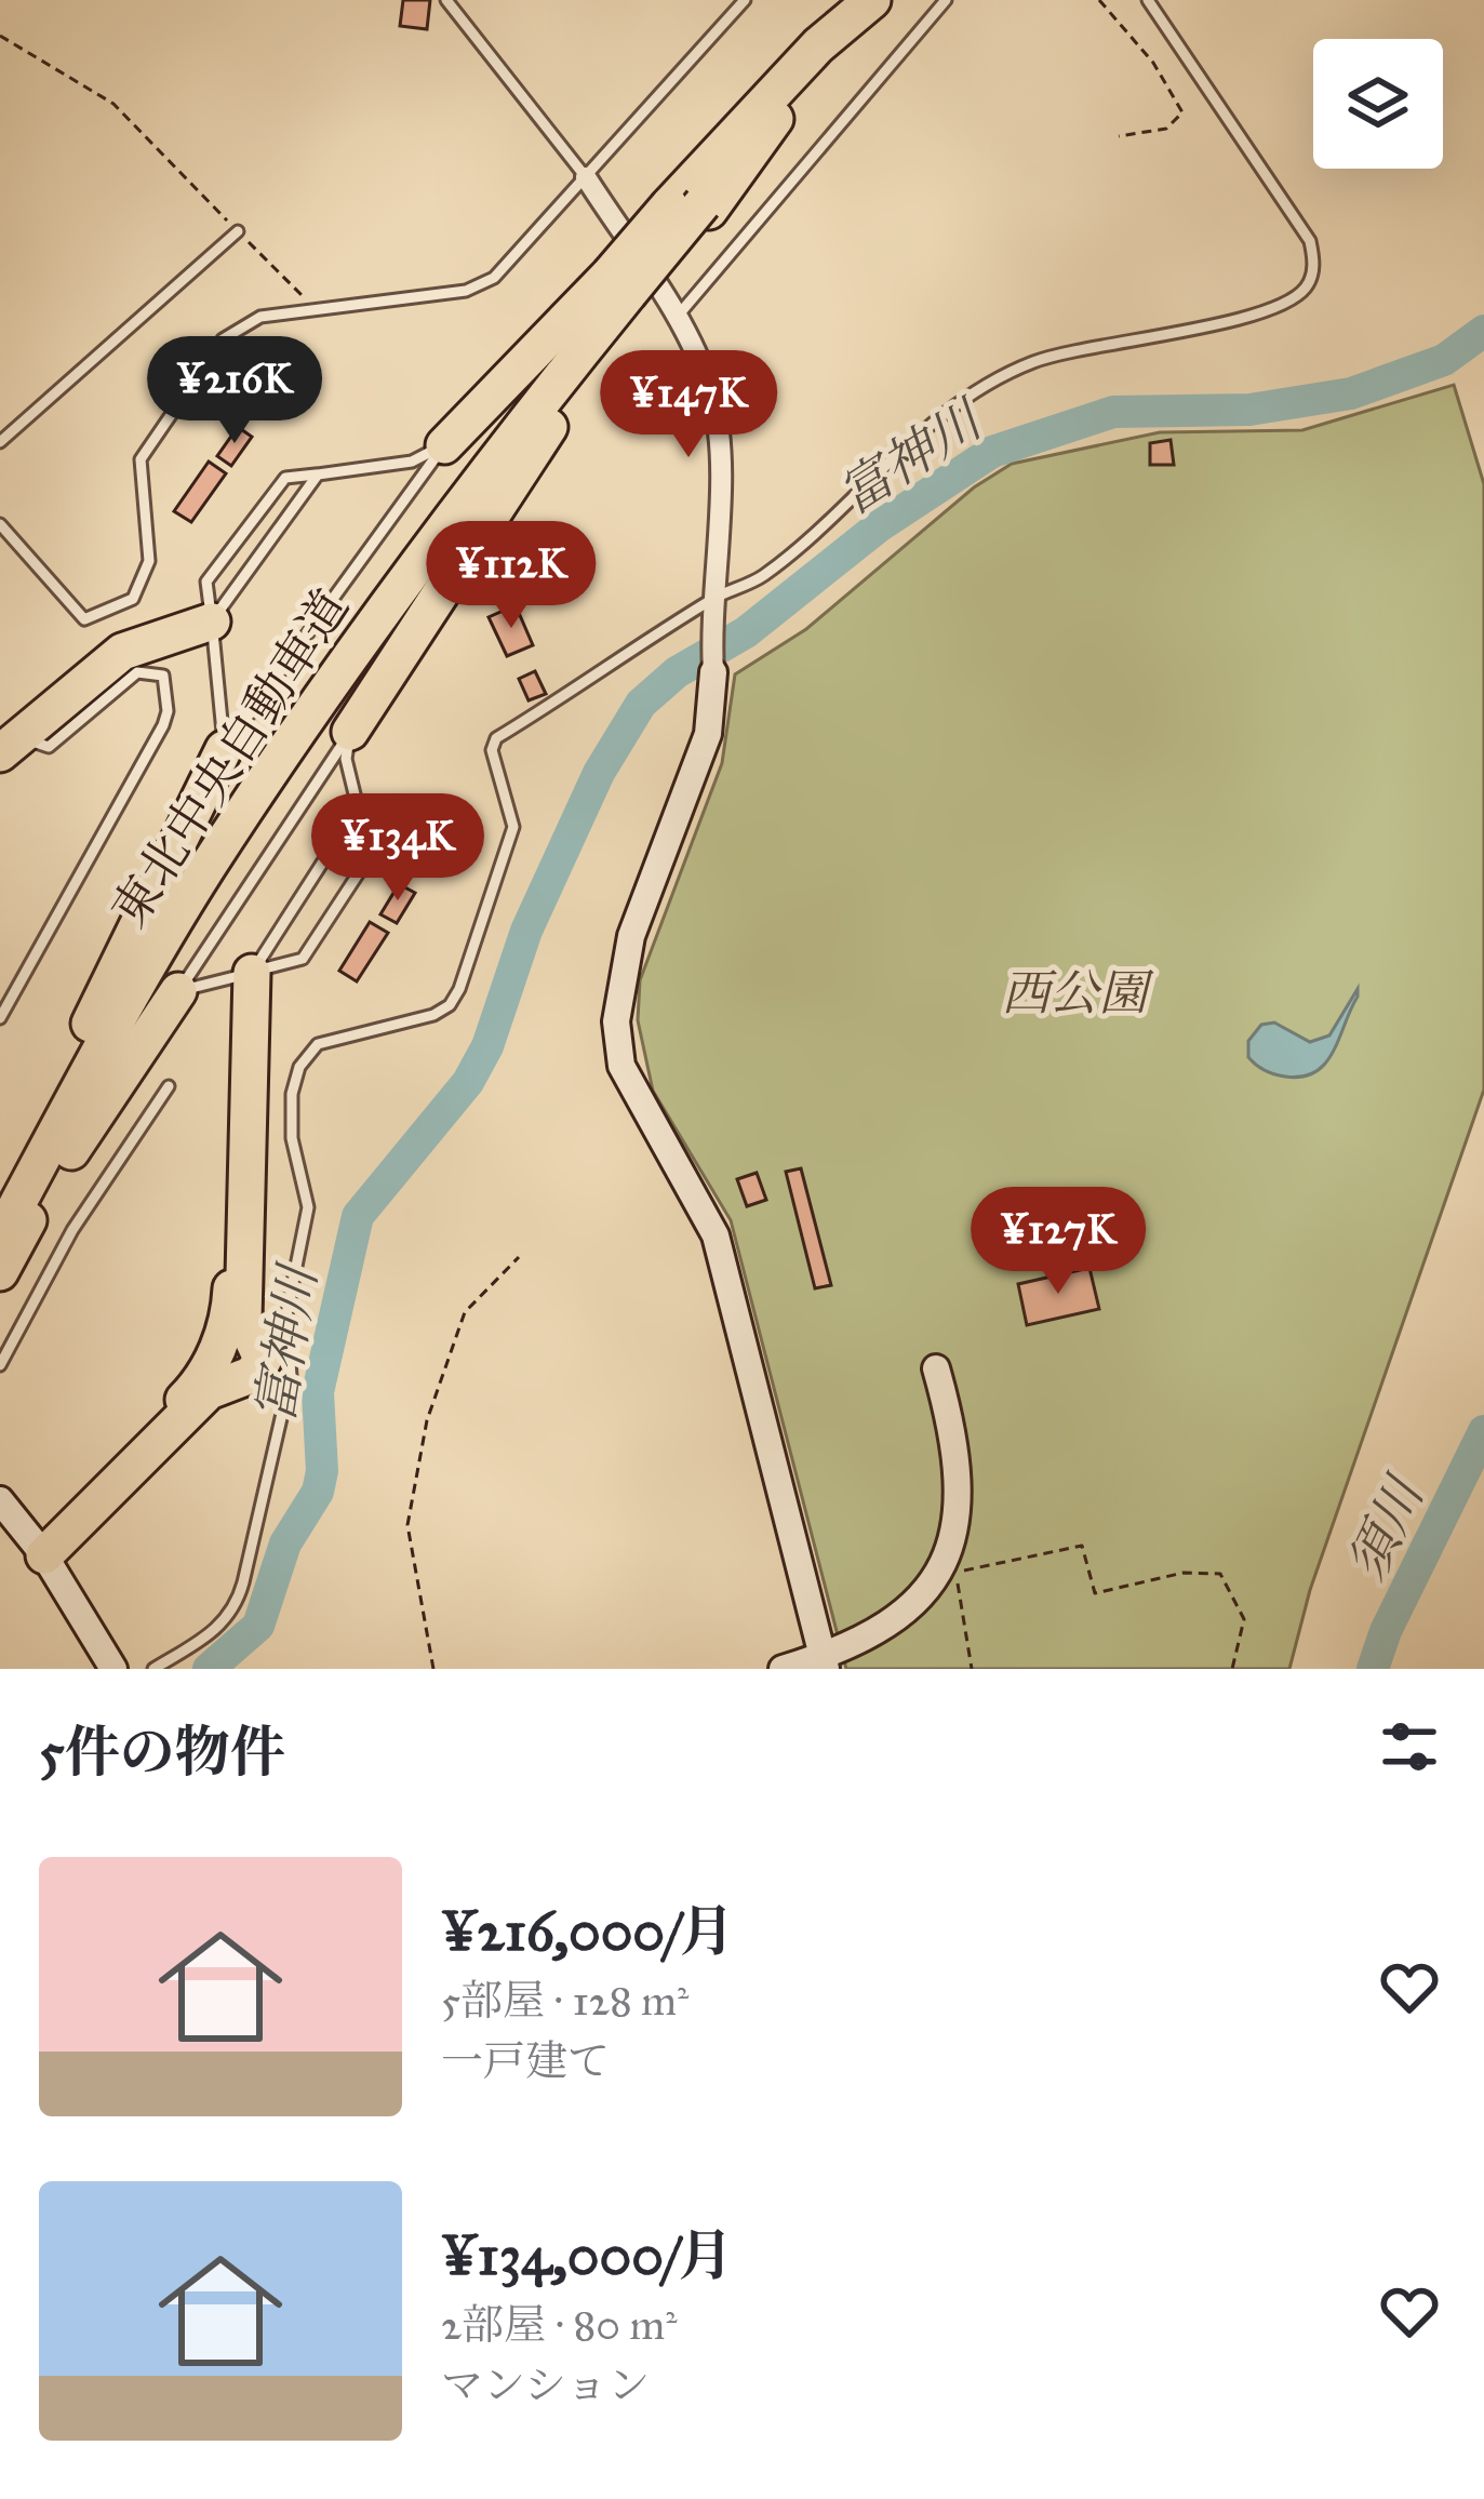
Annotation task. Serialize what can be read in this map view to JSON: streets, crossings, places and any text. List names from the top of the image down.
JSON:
{
  "streets": {
    "highway": ["東北中央自動車道"]
  },
  "water": ["富神川", "須川"],
  "parks": ["西公園"],
  "page": {
    "price": [
      "¥216K",
      "¥147K",
      "¥112K",
      "¥134K",
      "¥127K"
    ],
    "heading": "5件の物件",
    "list": [
      {
        "name": "¥216,000/月",
        "note": "5部屋 · 128 m² · 一戸建て"
      },
      {
        "name": "¥134,000/月",
        "note": "2部屋 · 80 m² · マンション"
      }
    ]
  }
}
